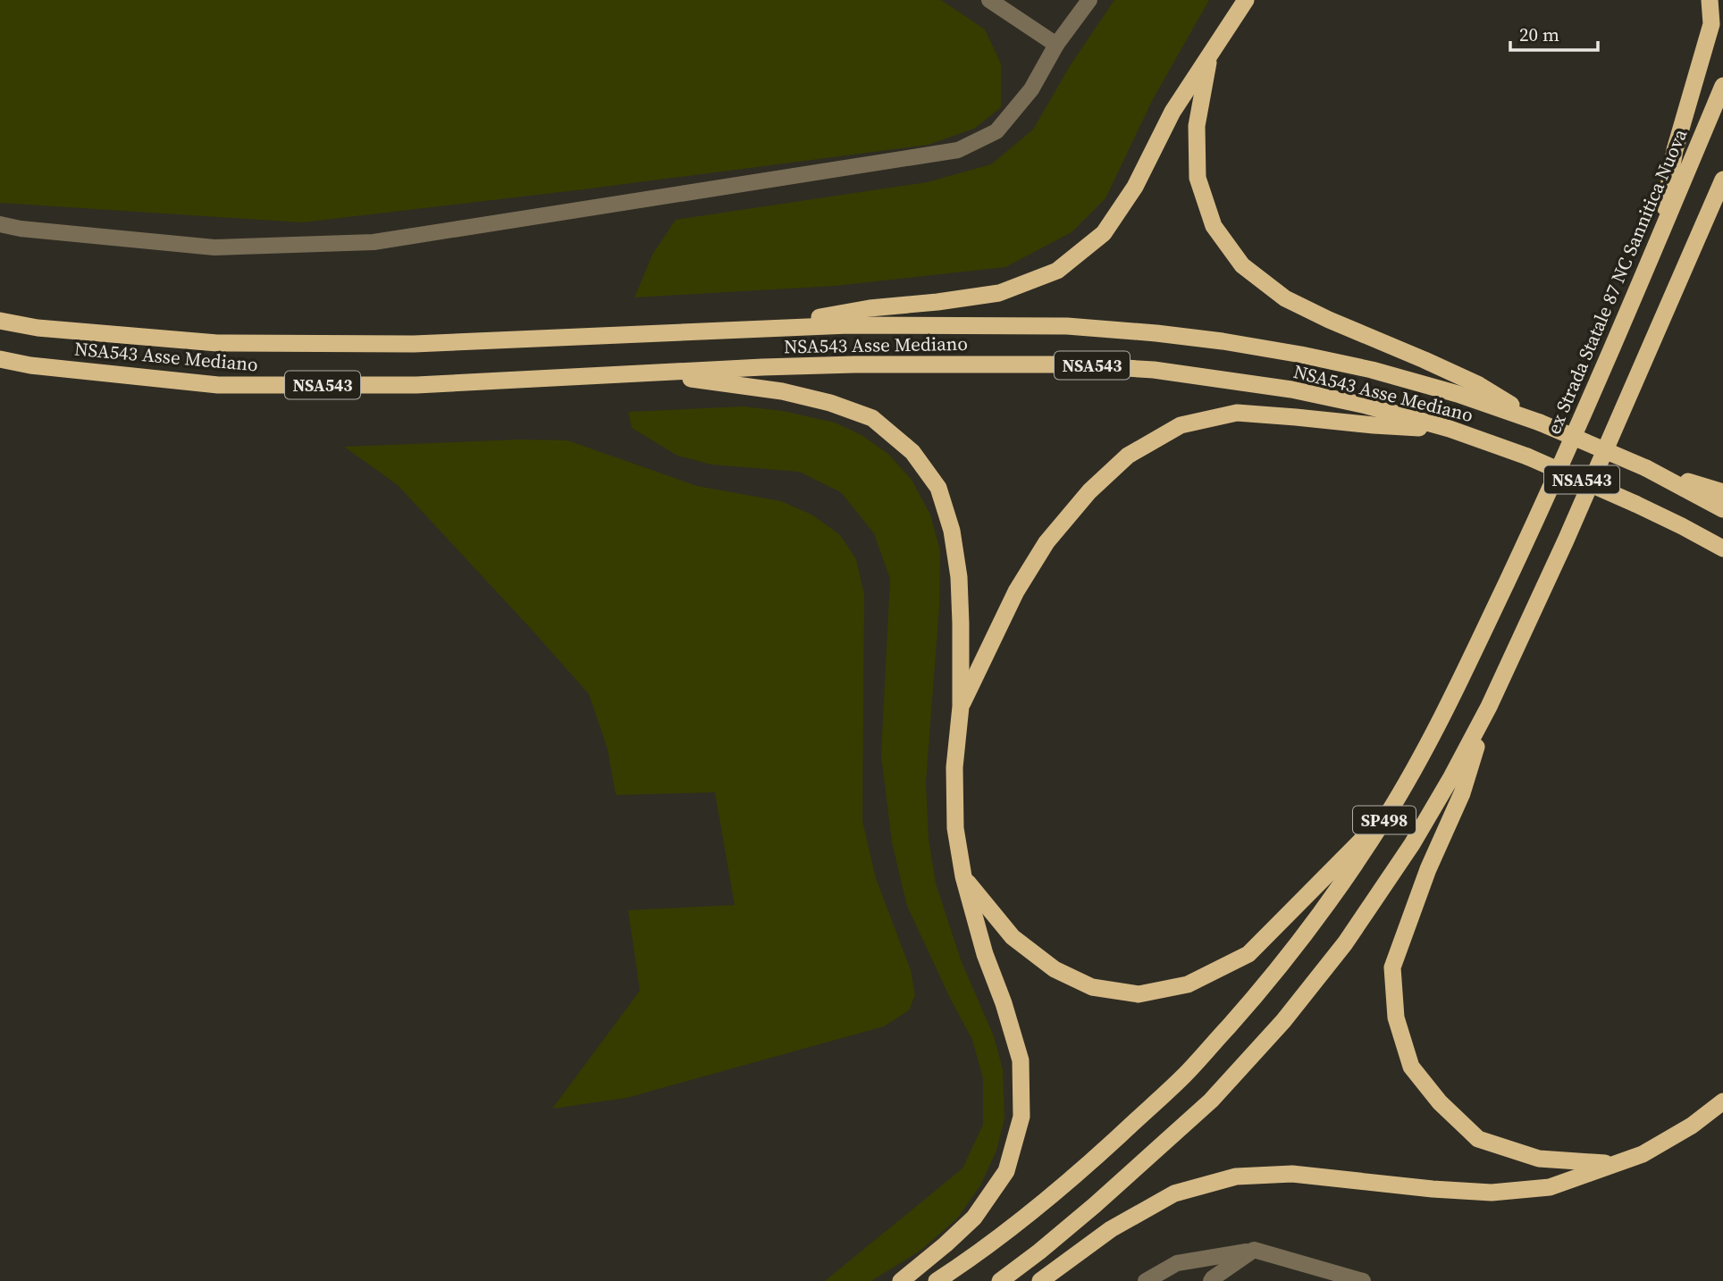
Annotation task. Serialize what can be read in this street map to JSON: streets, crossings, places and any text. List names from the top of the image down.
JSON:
{
  "streets": {
    "highway": [
      "ex Strada Statale 87 NC Sannitica Nuova",
      "NSA543 Asse Mediano",
      "NSA543",
      "SP498"
    ]
  },
  "scale_bar": "20 m"
}
